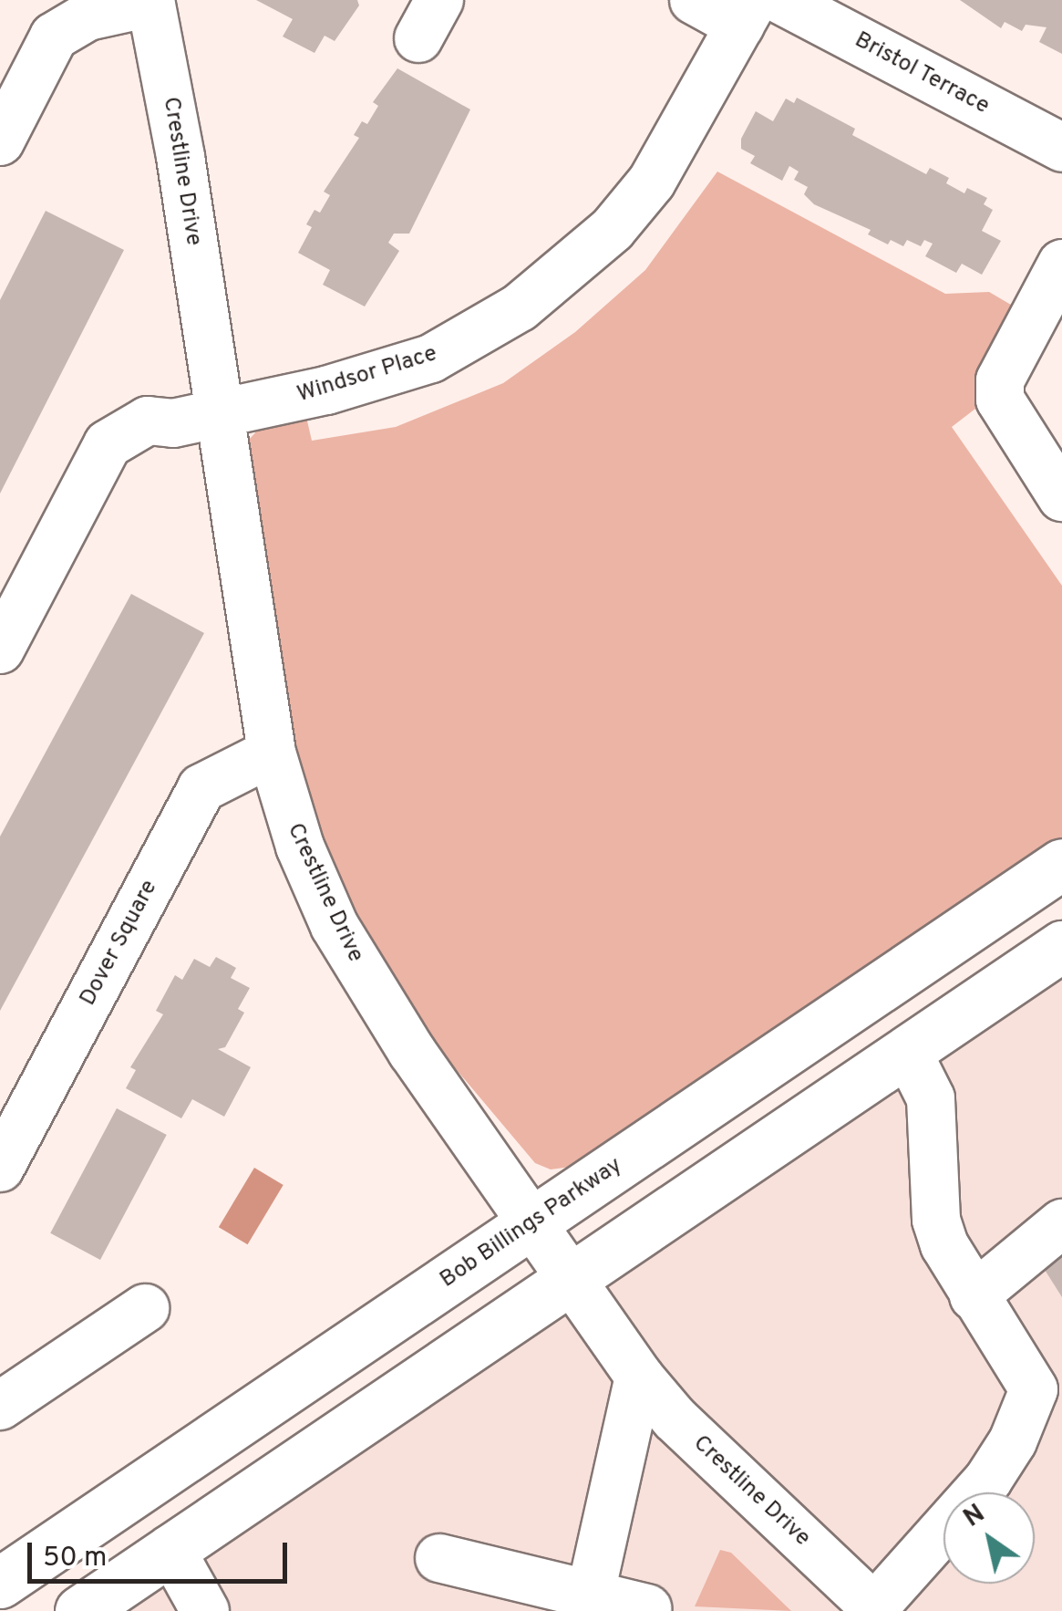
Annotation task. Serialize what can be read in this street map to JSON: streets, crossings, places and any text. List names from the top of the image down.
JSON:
{
  "streets": {
    "main road": ["Bob Billings Parkway"],
    "street": [
      "Bristol Terrace",
      "Crestline Drive",
      "Windsor Place",
      "Dover Square"
    ]
  },
  "crossings": [
    ["Crestline Drive", "Windsor Place"],
    ["Crestline Drive", "Dover Square"],
    ["Crestline Drive", "Bob Billings Parkway"]
  ],
  "scale_bar": "50 m",
  "north": "top left"
}
